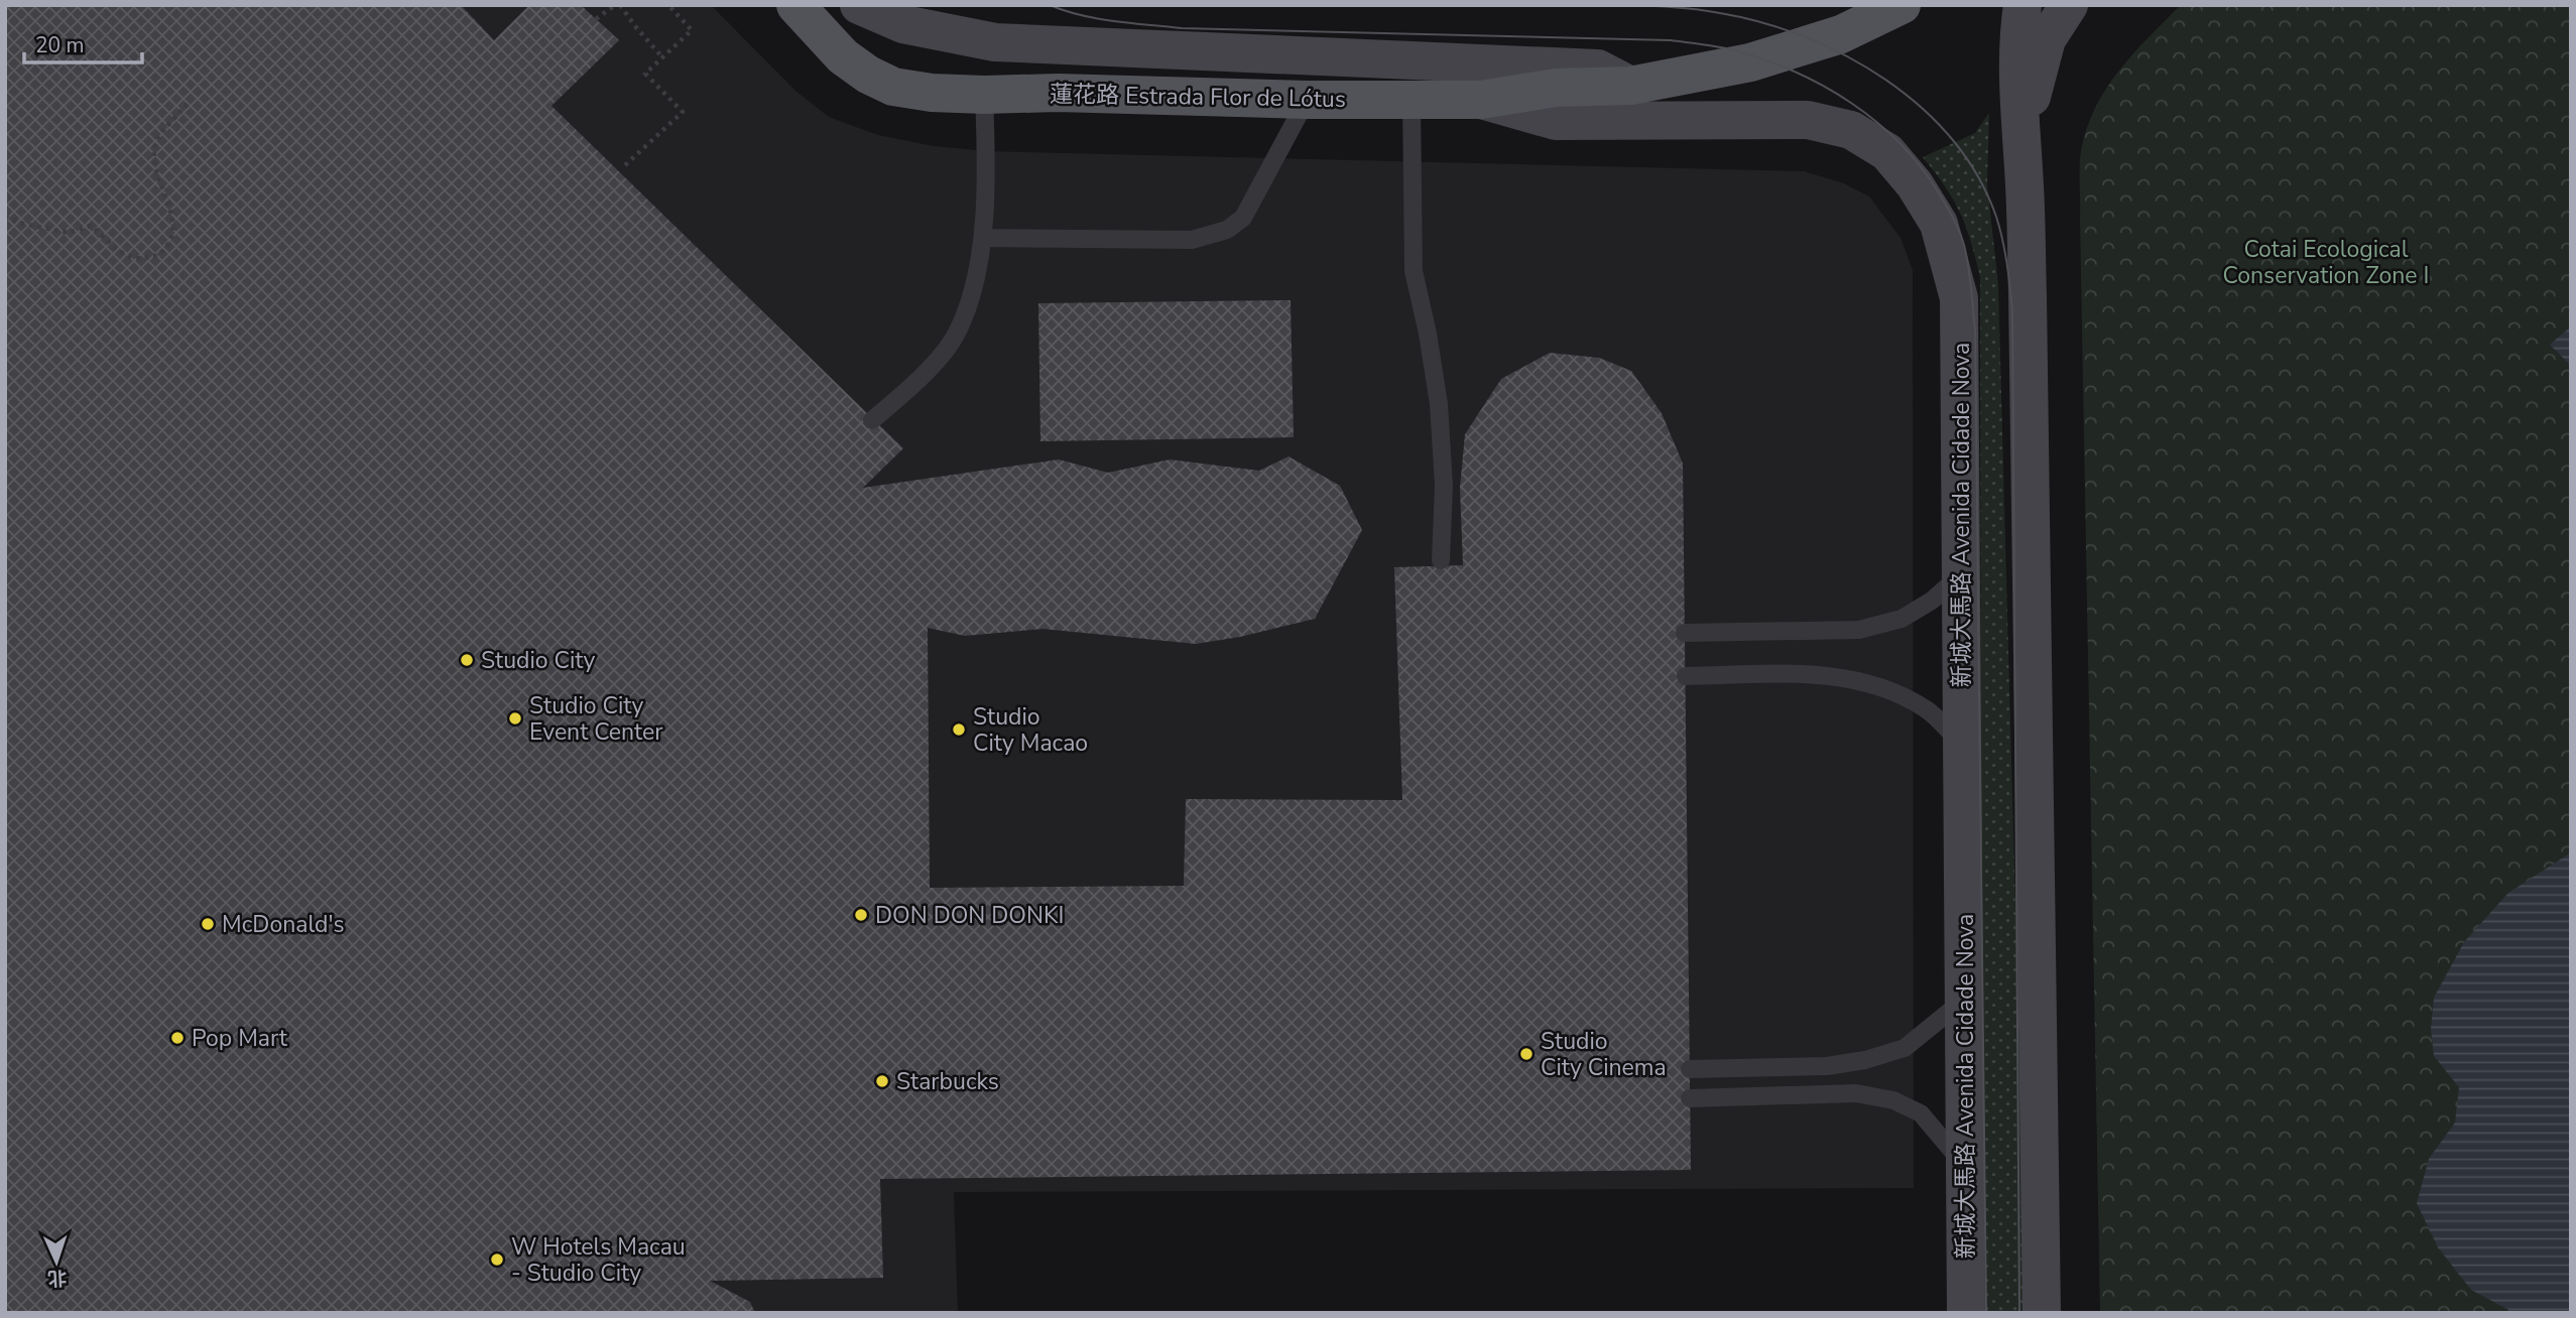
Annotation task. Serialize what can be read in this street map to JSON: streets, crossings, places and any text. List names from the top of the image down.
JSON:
{
  "streets": {
    "main road": ["蓮花路 Estrada Flor de Lótus", "新城大馬路 Avenida Cidade Nova"]
  },
  "crossings": [
    ["蓮花路 Estrada Flor de Lótus", "新城大馬路 Avenida Cidade Nova"]
  ],
  "parks": ["Cotai Ecological Conservation Zone I"],
  "places": [
    "Studio City",
    "Studio City Event Center",
    "Studio City Macao",
    "DON DON DONKI",
    "McDonald's",
    "Pop Mart",
    "Studio City Cinema",
    "Starbucks",
    "W Hotels Macau - Studio City"
  ],
  "scale_bar": "20 m",
  "north": "bottom"
}
